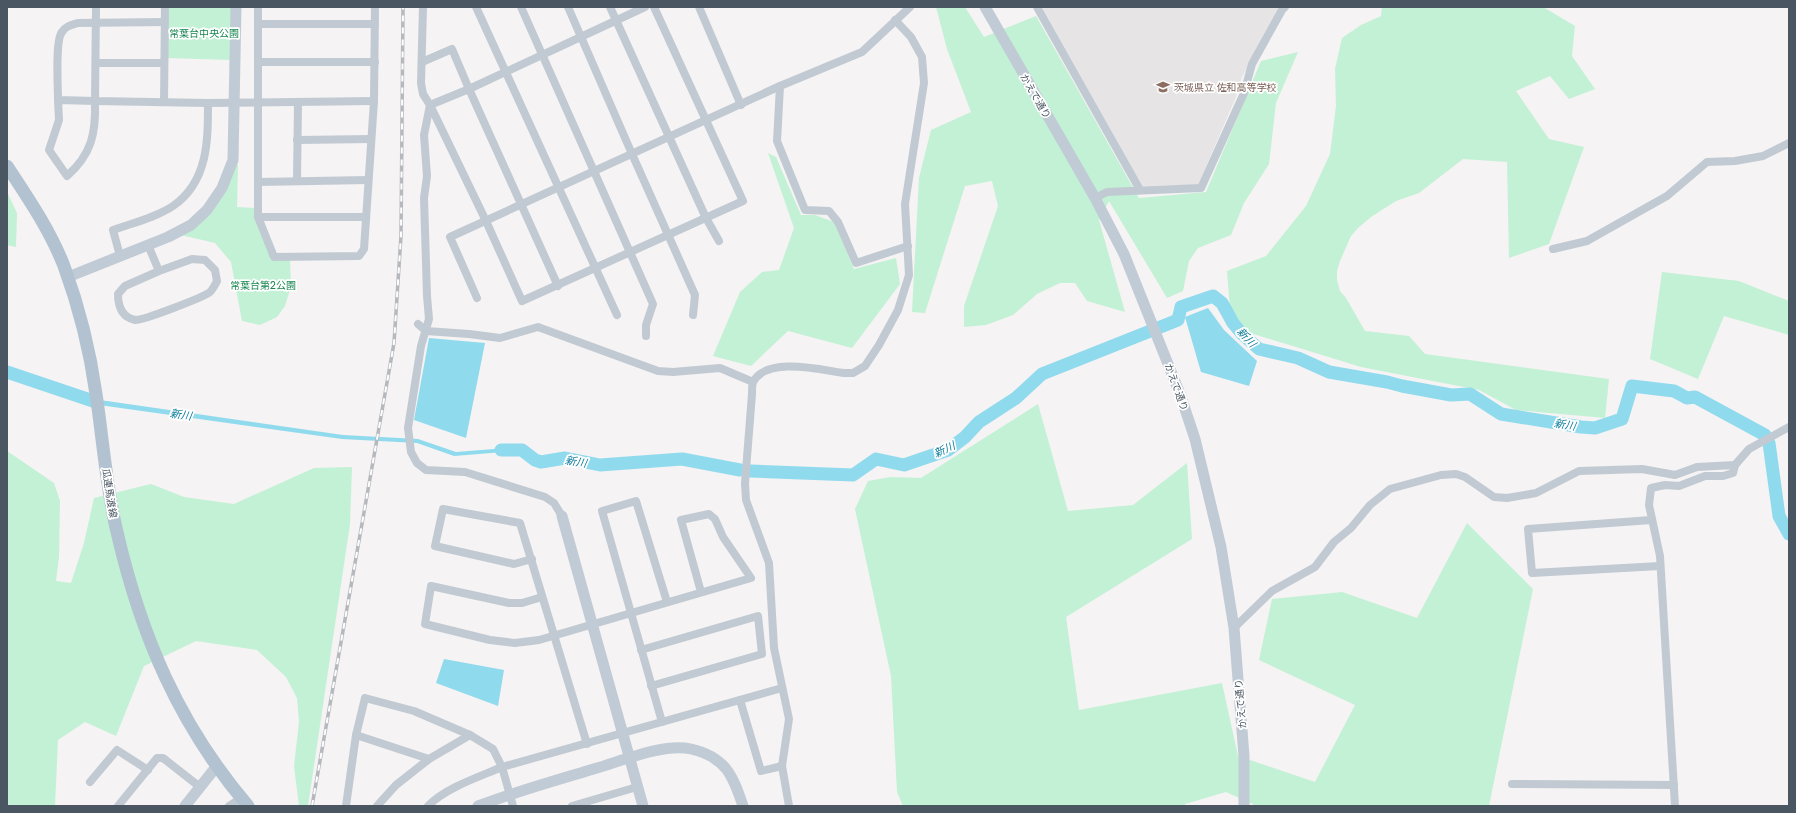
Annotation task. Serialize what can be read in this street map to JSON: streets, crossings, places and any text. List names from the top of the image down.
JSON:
{
  "streets": {
    "main road": ["瓜連馬渡線"],
    "street": ["かえで通り"]
  },
  "water": ["新川"],
  "parks": ["常葉台中央公園", "常葉台第2公園"],
  "places": {
    "school or university": ["茨城県立 佐和高等学校"]
  }
}
